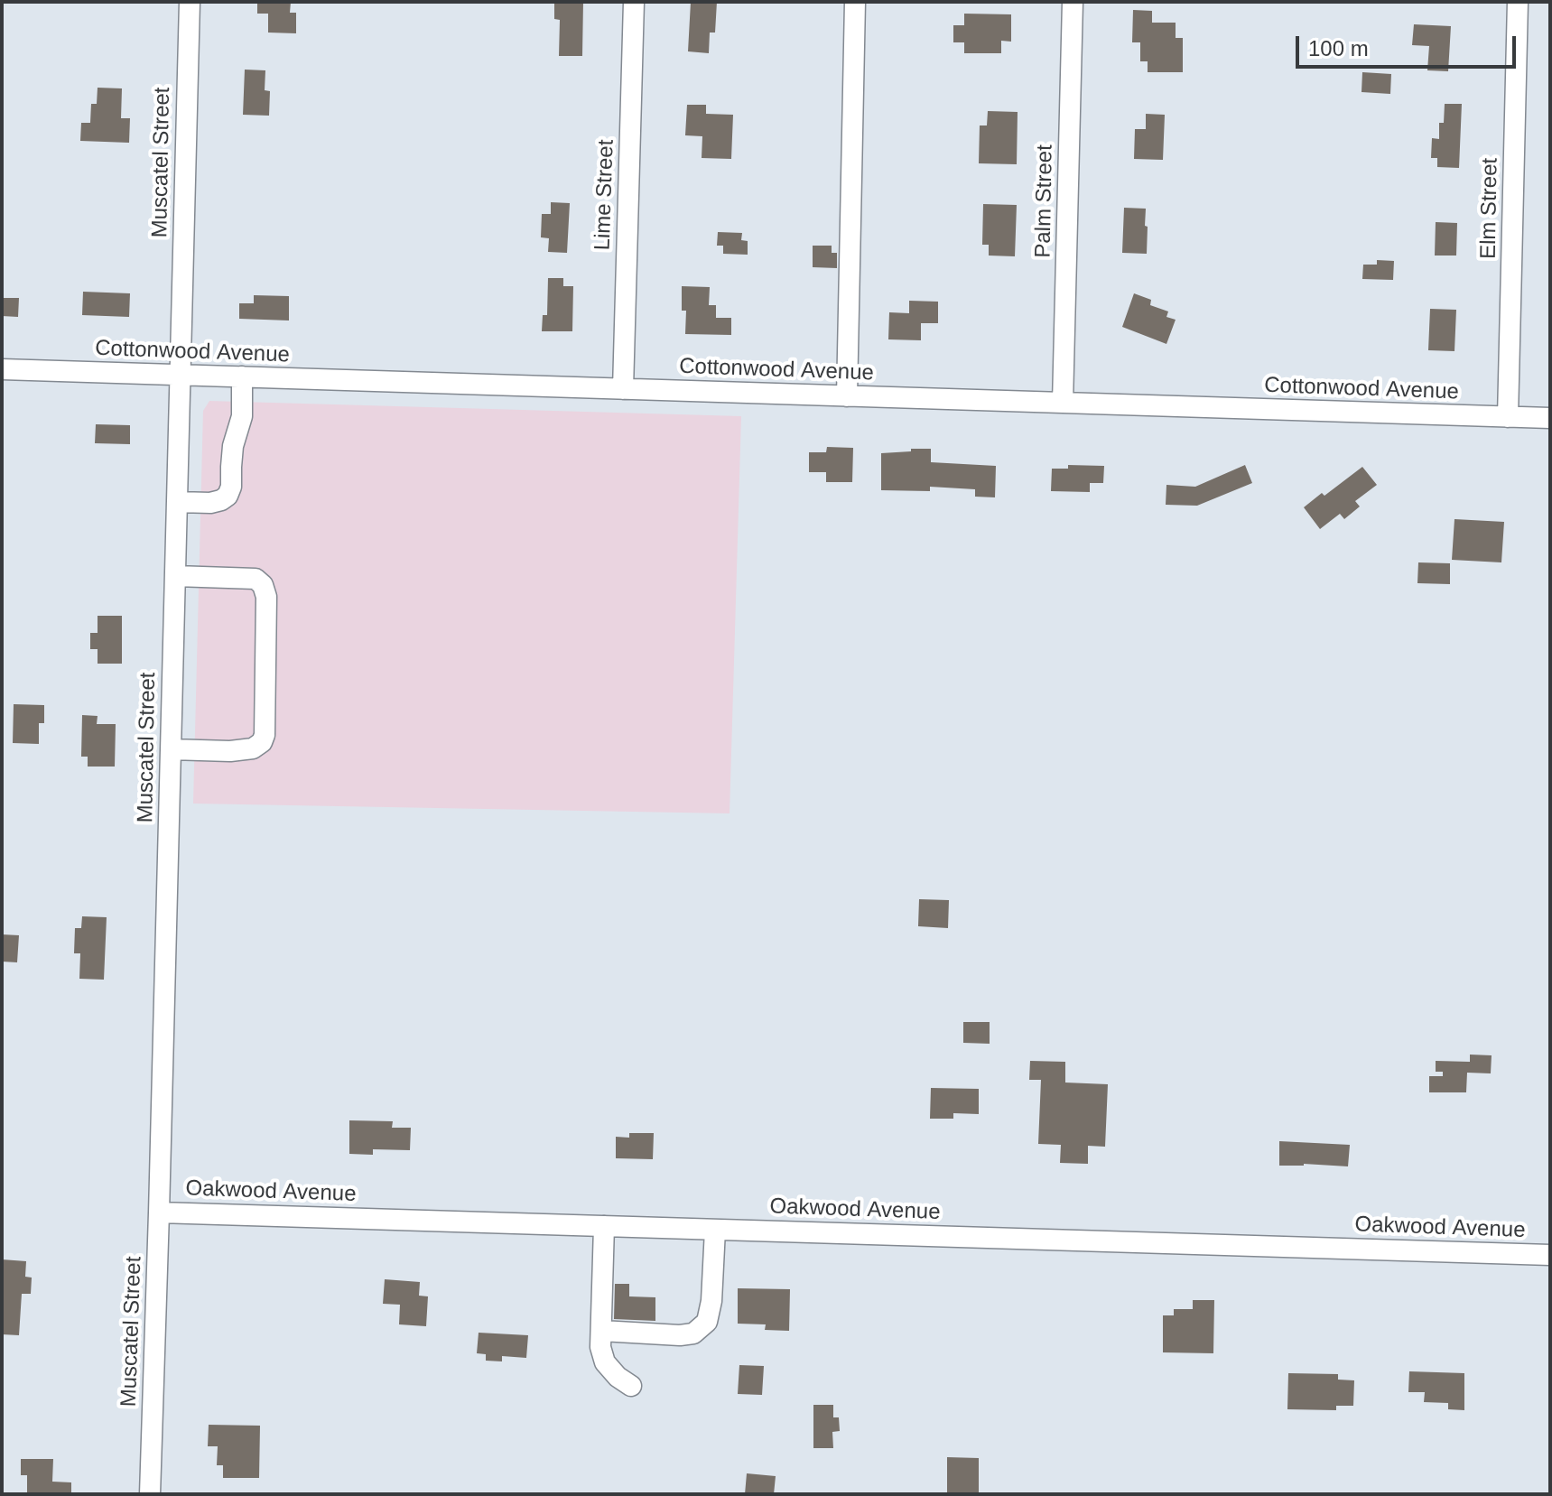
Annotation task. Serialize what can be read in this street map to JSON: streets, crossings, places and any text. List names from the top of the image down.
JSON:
{
  "streets": {
    "street": [
      "Muscatel Street",
      "Lime Street",
      "Palm Street",
      "Elm Street",
      "Cottonwood Avenue",
      "Oakwood Avenue"
    ]
  },
  "crossings": [
    ["Muscatel Street", "Cottonwood Avenue"],
    ["Muscatel Street", "Oakwood Avenue"],
    ["Lime Street", "Cottonwood Avenue"],
    ["Palm Street", "Cottonwood Avenue"],
    ["Elm Street", "Cottonwood Avenue"]
  ],
  "scale_bar": "100 m"
}
